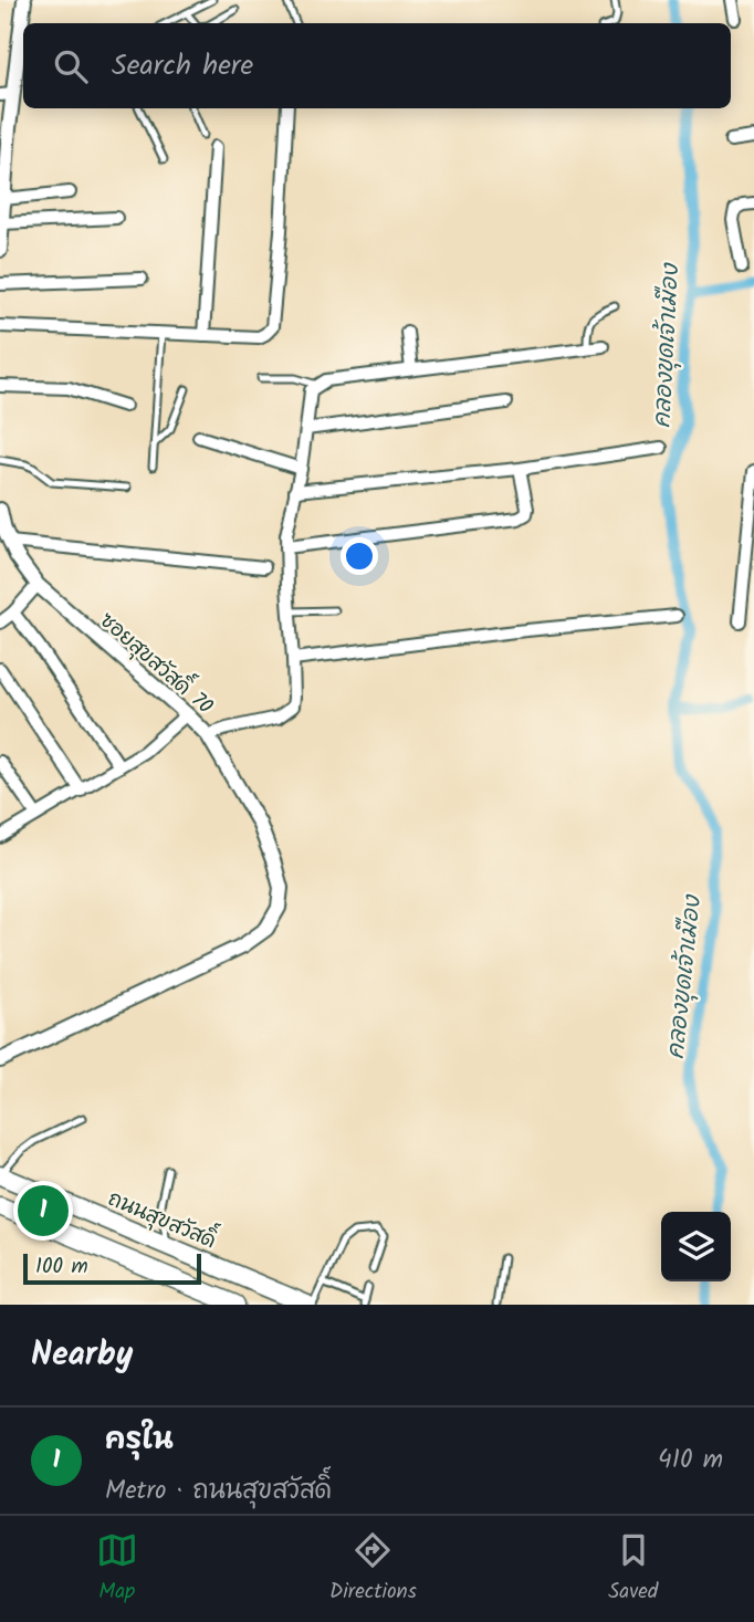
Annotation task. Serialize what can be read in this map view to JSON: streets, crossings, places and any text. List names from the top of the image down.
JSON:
{
  "streets": {
    "main road": ["ถนนสุขสวัสดิ์"],
    "street": ["ซอยสุขสวัสดิ์ 70"]
  },
  "water": ["คลองขุดเจ้าเมือง"],
  "scale_bar": "100 m",
  "page": {
    "search": "Search here",
    "pins": "1",
    "scale": "100 m",
    "heading": "Nearby",
    "list": [
      {
        "mark": "1",
        "name": "ครุใน",
        "note": "Metro · ถนนสุขสวัสดิ์",
        "value": "410 m"
      }
    ],
    "nav": ["Map", "Directions", "Saved"]
  }
}
